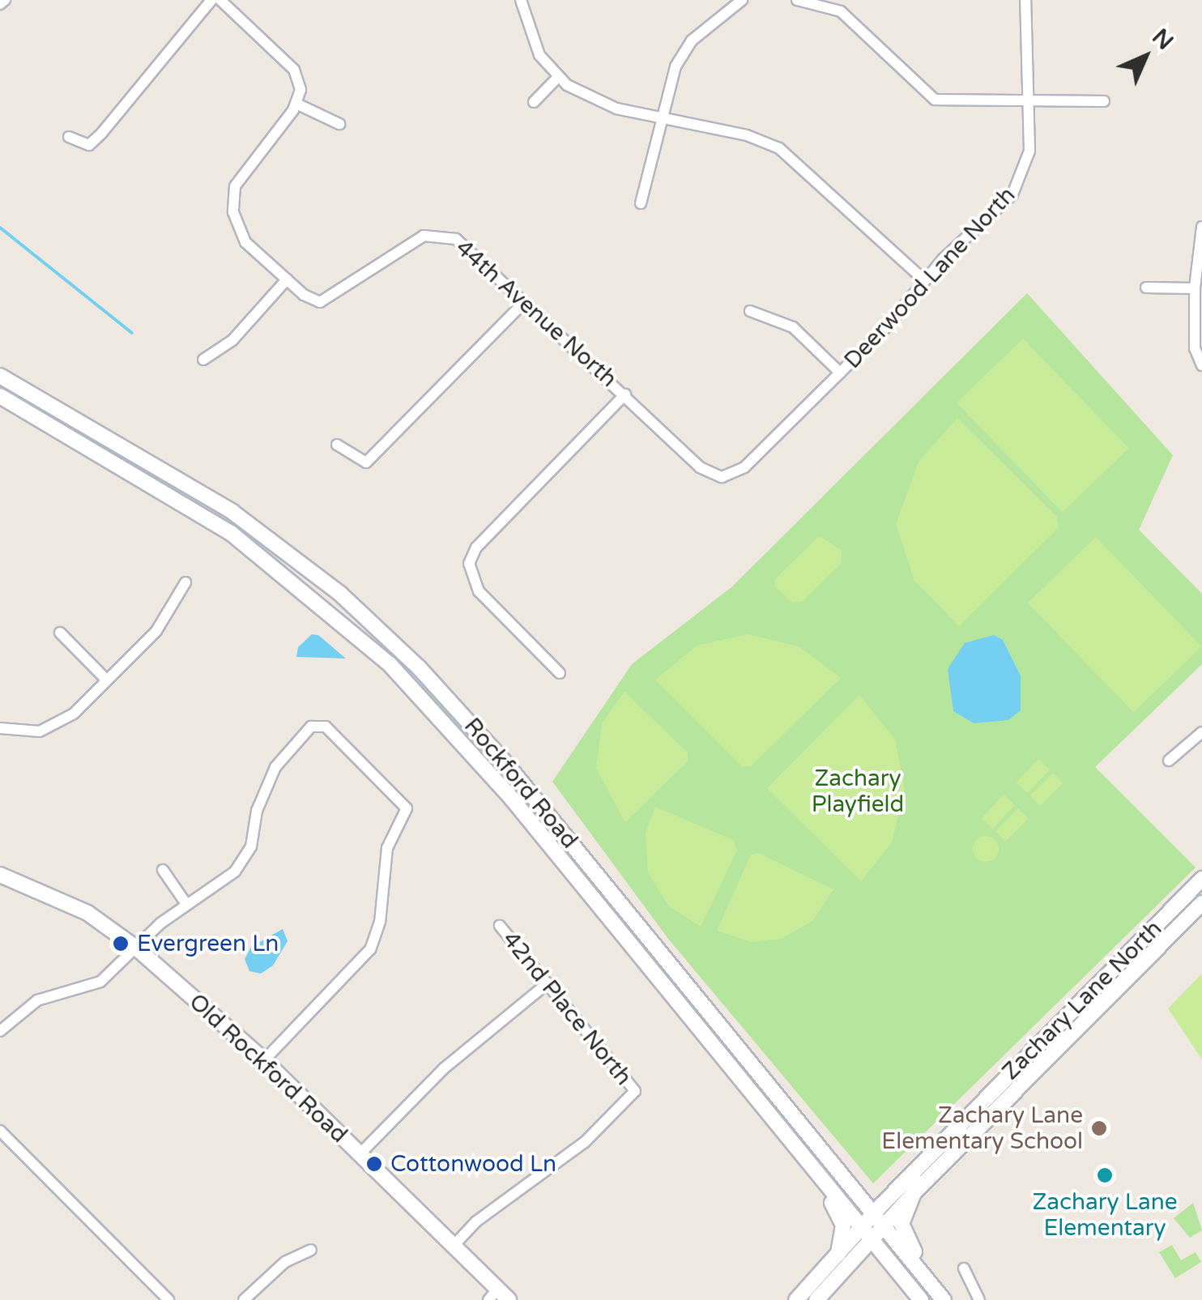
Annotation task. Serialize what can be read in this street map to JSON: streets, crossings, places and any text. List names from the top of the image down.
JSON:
{
  "streets": {
    "main road": ["Rockford Road", "Zachary Lane North", "Old Rockford Road"],
    "street": ["Deerwood Lane North", "44th Avenue North", "42nd Place North"]
  },
  "crossings": [
    ["Deerwood Lane North", "44th Avenue North"],
    ["Rockford Road", "Zachary Lane North"],
    ["42nd Place North", "Old Rockford Road"]
  ],
  "parks": ["Zachary Playfield"],
  "places": [
    "Evergreen Ln",
    "Zachary Lane Elementary School",
    "Cottonwood Ln",
    "Zachary Lane Elementary"
  ],
  "north": "top right"
}
